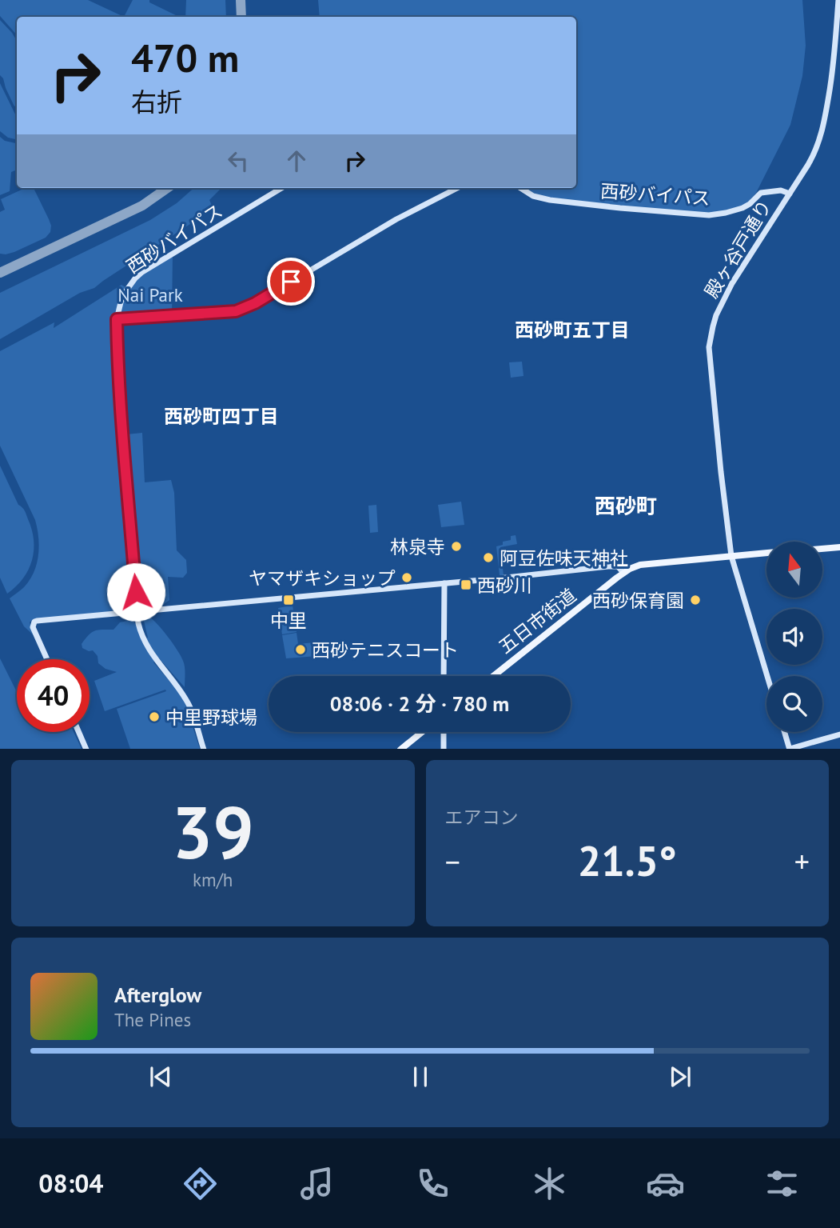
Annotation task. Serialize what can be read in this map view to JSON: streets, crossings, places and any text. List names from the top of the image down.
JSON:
{
  "streets": {
    "main road": ["五日市街道"],
    "street": ["西砂バイパス", "殿ヶ谷戸通り"]
  },
  "crossings": [
    ["西砂バイパス", "殿ヶ谷戸通り"],
    ["殿ヶ谷戸通り", "五日市街道"]
  ],
  "districts": ["西砂町五丁目", "西砂町四丁目", "西砂町"],
  "parks": ["Nai Park"],
  "places": {
    "other": [
      "林泉寺",
      "阿豆佐味天神社",
      "ヤマザキショップ",
      "西砂保育園",
      "西砂テニスコート",
      "中里野球場"
    ],
    "transit": ["西砂川", "中里"]
  },
  "north": "top",
  "page": {
    "turn": ["470 m", "右折"],
    "limit": "40",
    "trip": "08:06 · 2 分 · 780 m",
    "tile": [
      ["39", "km/h"],
      "エアコン"
    ],
    "heat": ["−", "21.5°", "+"],
    "song": ["Afterglow", "The Pines"],
    "tabs": "08:04"
  }
}
